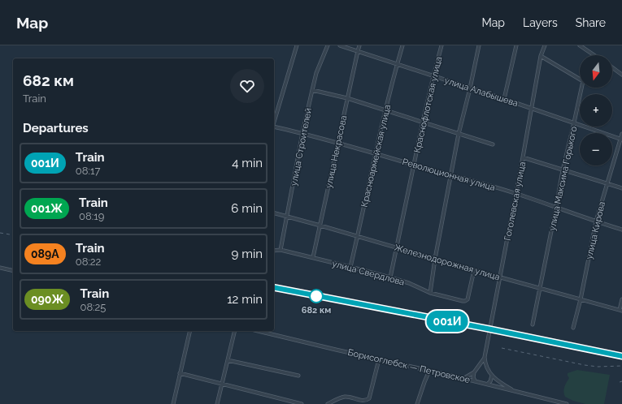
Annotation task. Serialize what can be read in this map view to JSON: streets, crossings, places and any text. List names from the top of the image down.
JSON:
{
  "streets": {
    "street": [
      "улица Алабышева",
      "Краснофлотская улица",
      "улица Строителей",
      "улица Некрасова",
      "Красноармейская улица",
      "Революционная улица",
      "улица Максима Горького",
      "Гоголевская улица",
      "улица Кирова",
      "Железнодорожная улица",
      "улица Свердлова",
      "Борисоглебск — Петровское"
    ]
  },
  "crossings": [
    ["улица Алабышева", "Краснофлотская улица"],
    ["улица Алабышева", "улица Некрасова"],
    ["улица Алабышева", "Красноармейская улица"],
    ["улица Алабышева", "улица Максима Горького"],
    ["улица Алабышева", "Гоголевская улица"],
    ["улица Алабышева", "улица Кирова"],
    ["Краснофлотская улица", "Революционная улица"],
    ["Краснофлотская улица", "Железнодорожная улица"],
    ["Краснофлотская улица", "улица Свердлова"],
    ["улица Строителей", "Революционная улица"],
    ["улица Строителей", "Железнодорожная улица"],
    ["улица Строителей", "улица Свердлова"],
    ["улица Некрасова", "Революционная улица"],
    ["улица Некрасова", "Железнодорожная улица"],
    ["улица Некрасова", "улица Свердлова"],
    ["Красноармейская улица", "Революционная улица"],
    ["Красноармейская улица", "Железнодорожная улица"],
    ["Красноармейская улица", "улица Свердлова"],
    ["Революционная улица", "улица Максима Горького"],
    ["Революционная улица", "Гоголевская улица"],
    ["Революционная улица", "улица Кирова"],
    ["улица Максима Горького", "Гоголевская улица"],
    ["улица Максима Горького", "Железнодорожная улица"],
    ["Гоголевская улица", "Железнодорожная улица"],
    ["улица Кирова", "Железнодорожная улица"],
    ["Железнодорожная улица", "улица Свердлова"]
  ],
  "places": ["682 км"],
  "north": "bottom",
  "page": {
    "header": "Map",
    "nav": ["Map", "Layers", "Share"],
    "on_map": "001И",
    "map_buttons": ["+", "−"],
    "heading": [
      ["682 км", "Train"],
      "Departures"
    ],
    "list": [
      {
        "mark": "001И",
        "name": "Train",
        "note": "08:17",
        "value": "4 min"
      },
      {
        "mark": "001Ж",
        "name": "Train",
        "note": "08:19",
        "value": "6 min"
      },
      {
        "mark": "089А",
        "name": "Train",
        "note": "08:22",
        "value": "9 min"
      },
      {
        "mark": "090Ж",
        "name": "Train",
        "note": "08:25",
        "value": "12 min"
      }
    ]
  }
}
